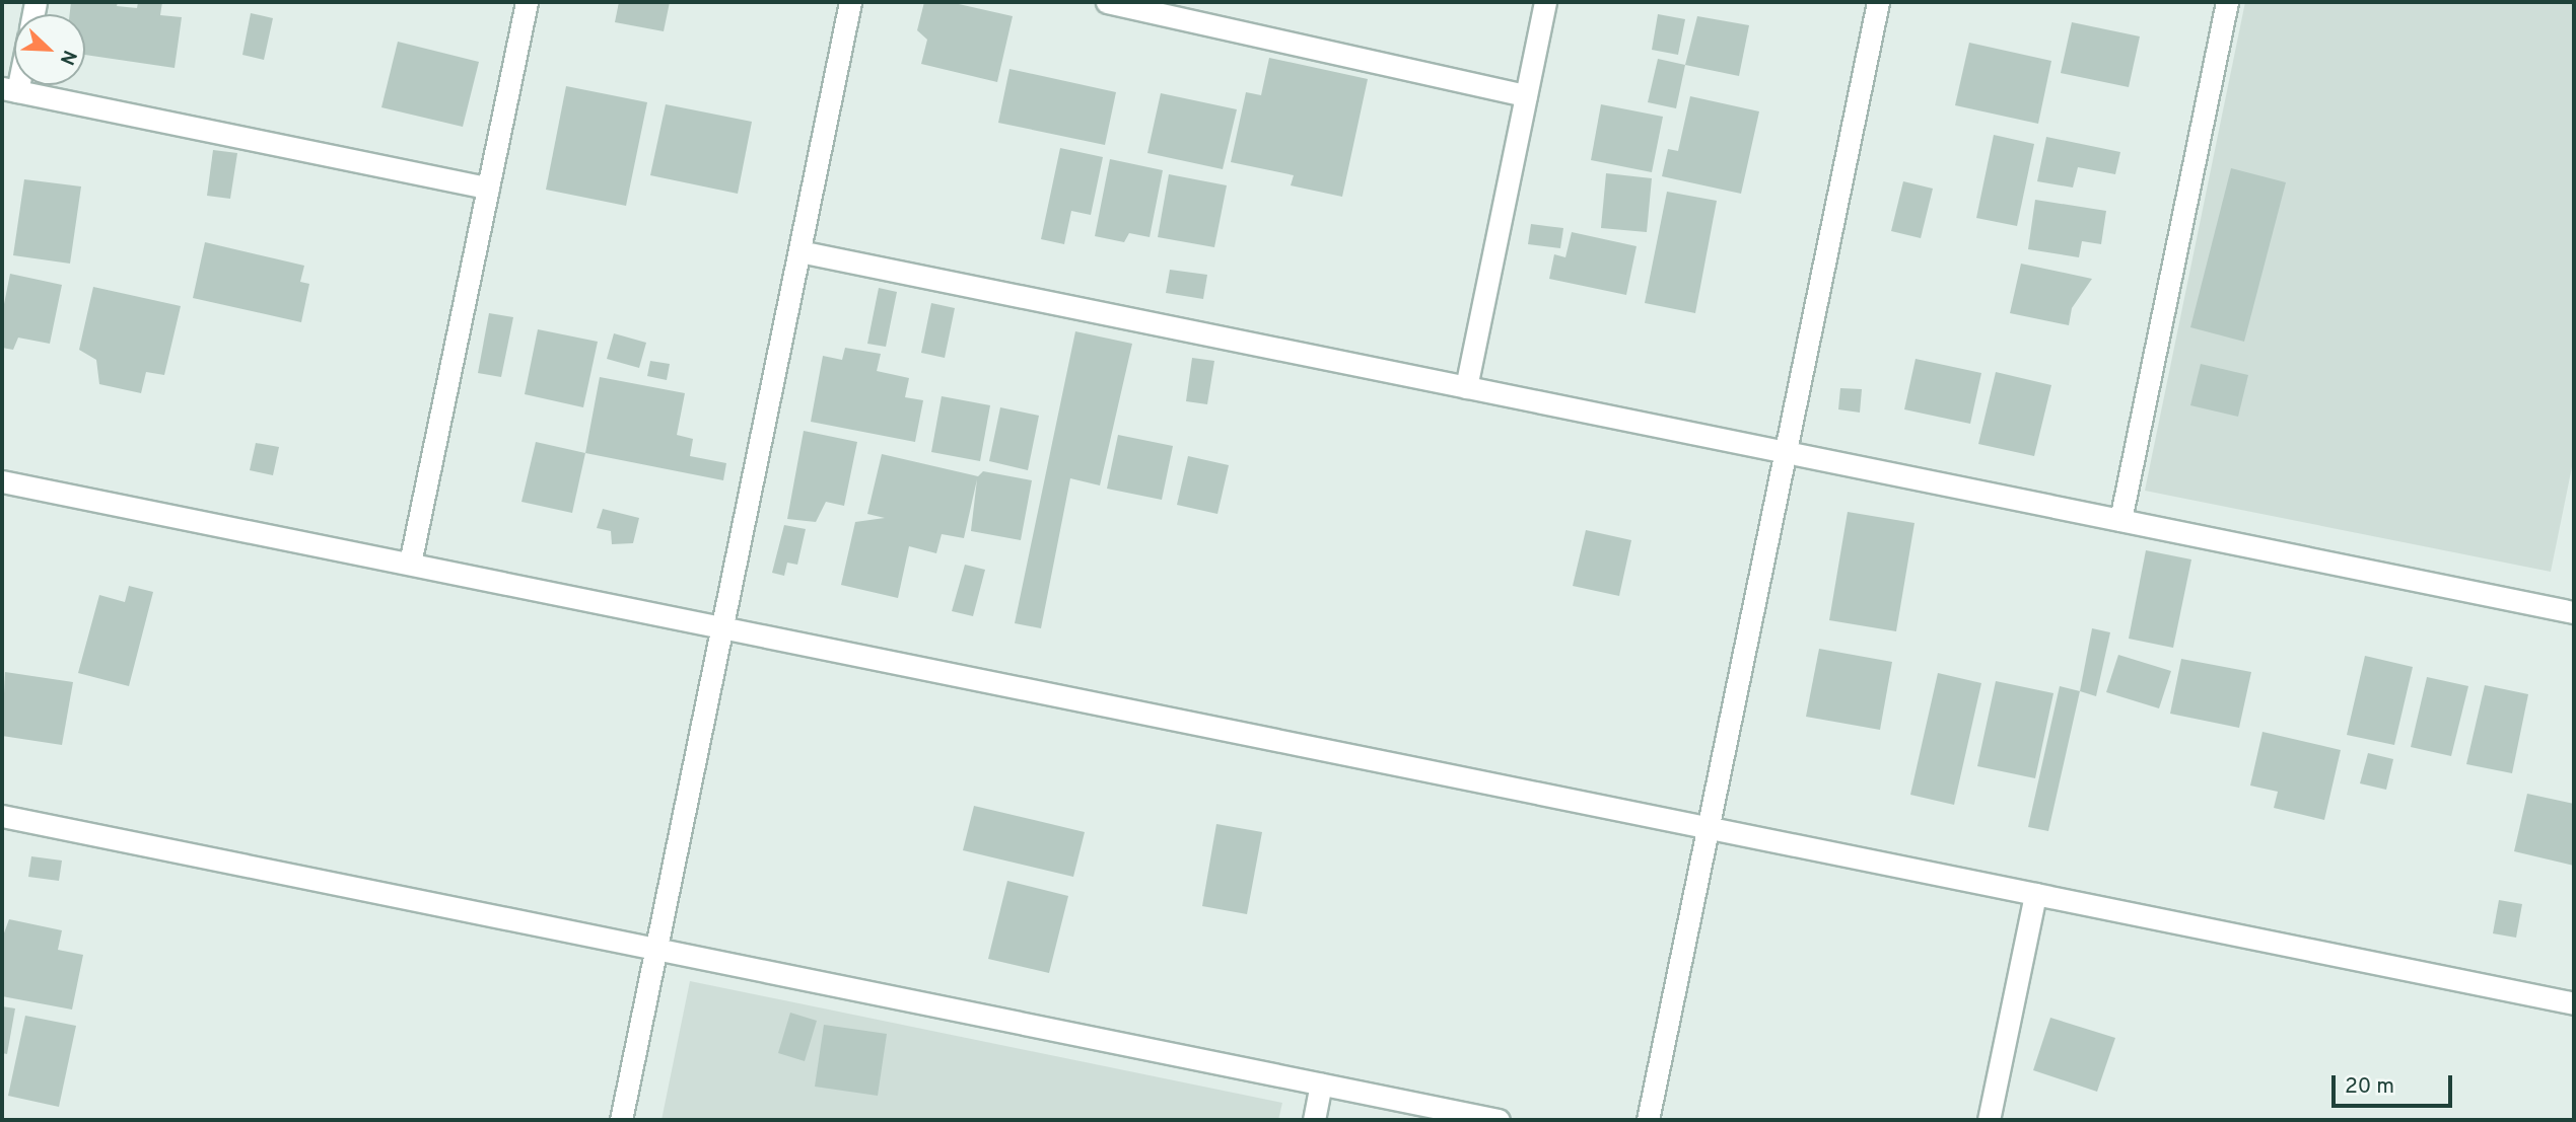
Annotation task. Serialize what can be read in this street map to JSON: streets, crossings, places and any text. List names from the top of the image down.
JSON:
{
  "scale_bar": "20 m",
  "north": "bottom right"
}
